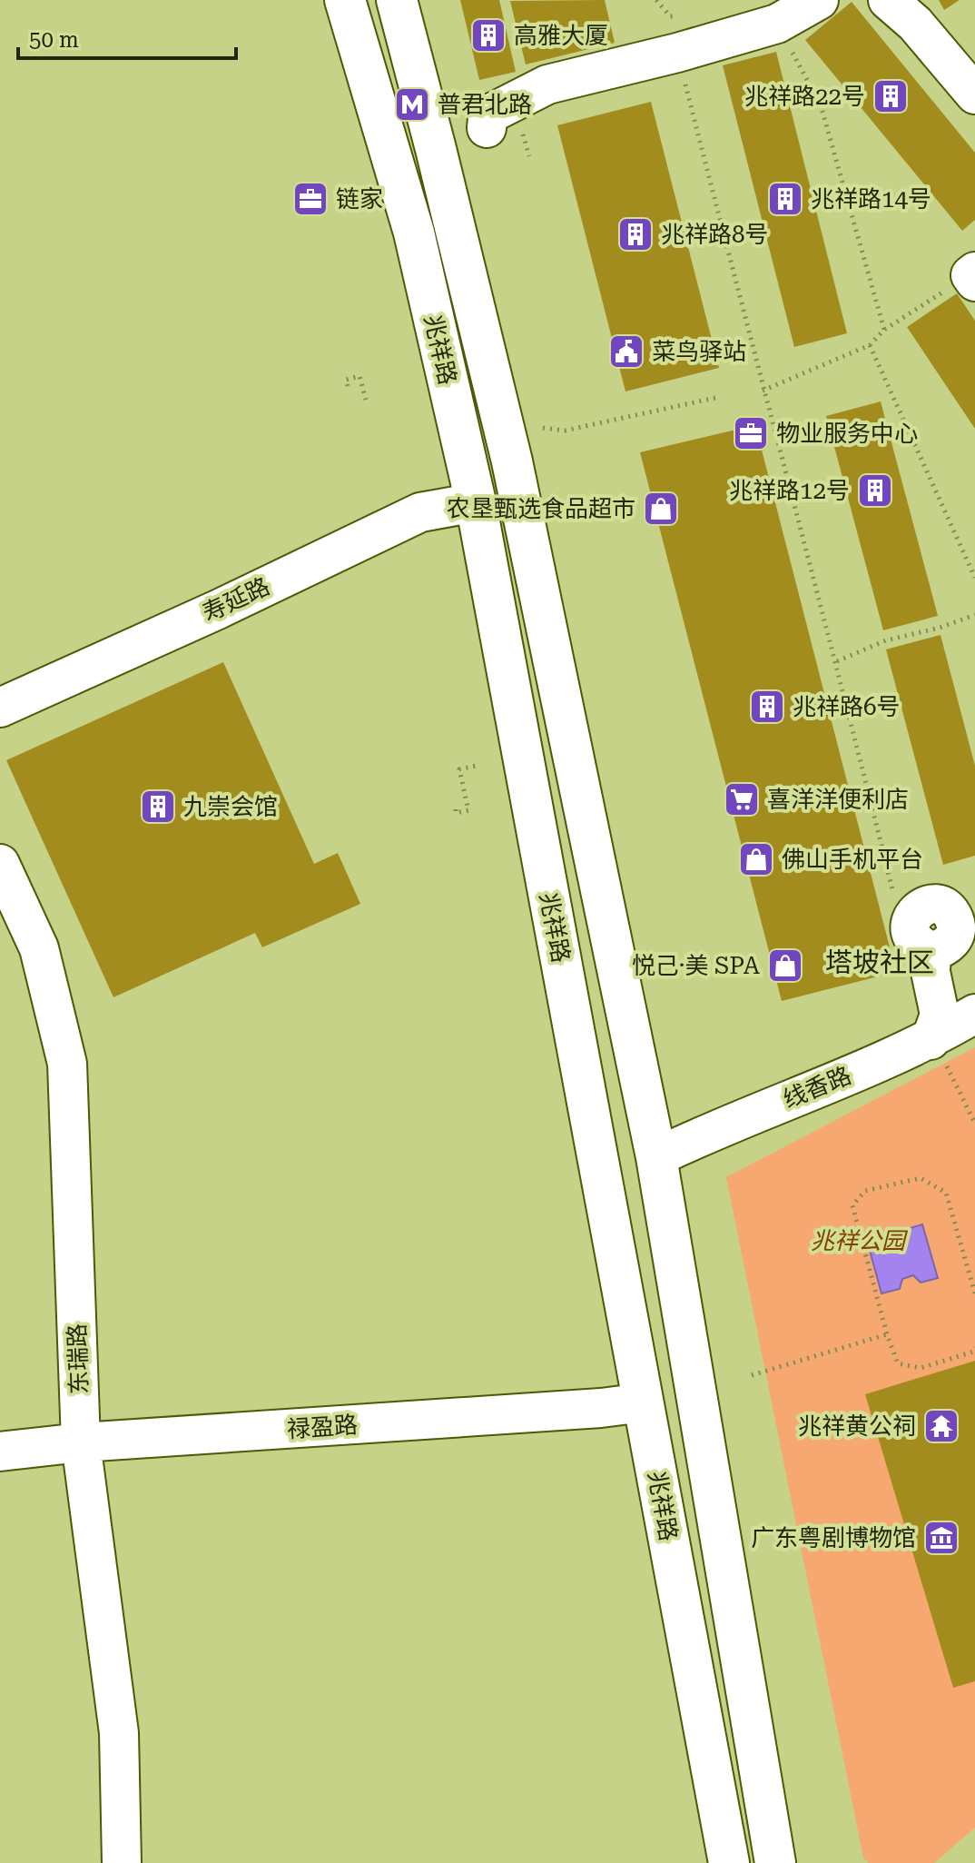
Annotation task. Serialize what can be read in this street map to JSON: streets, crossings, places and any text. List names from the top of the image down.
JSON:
{
  "streets": {
    "main road": ["兆祥路"],
    "street": [
      "寿延路",
      "线香路",
      "东瑞路",
      "禄盈路"
    ]
  },
  "crossings": [
    ["兆祥路", "寿延路"],
    ["兆祥路", "线香路"],
    ["兆祥路", "禄盈路"],
    ["东瑞路", "禄盈路"]
  ],
  "districts": ["塔坡社区"],
  "parks": ["兆祥公园"],
  "places": {
    "building": [
      "高雅大厦",
      "兆祥路22号",
      "兆祥路14号",
      "兆祥路8号",
      "兆祥路12号",
      "兆祥路6号",
      "九崇会馆"
    ],
    "metro station": ["普君北路"],
    "office": ["链家", "物业服务中心"],
    "public building": ["菜鸟驿站"],
    "shop": ["农垦甄选食品超市", "佛山手机平台", "悦己·美 SPA"],
    "supermarket": ["喜洋洋便利店"],
    "temple": ["兆祥黄公祠"],
    "museum": ["广东粤剧博物馆"]
  },
  "scale_bar": "50 m"
}
